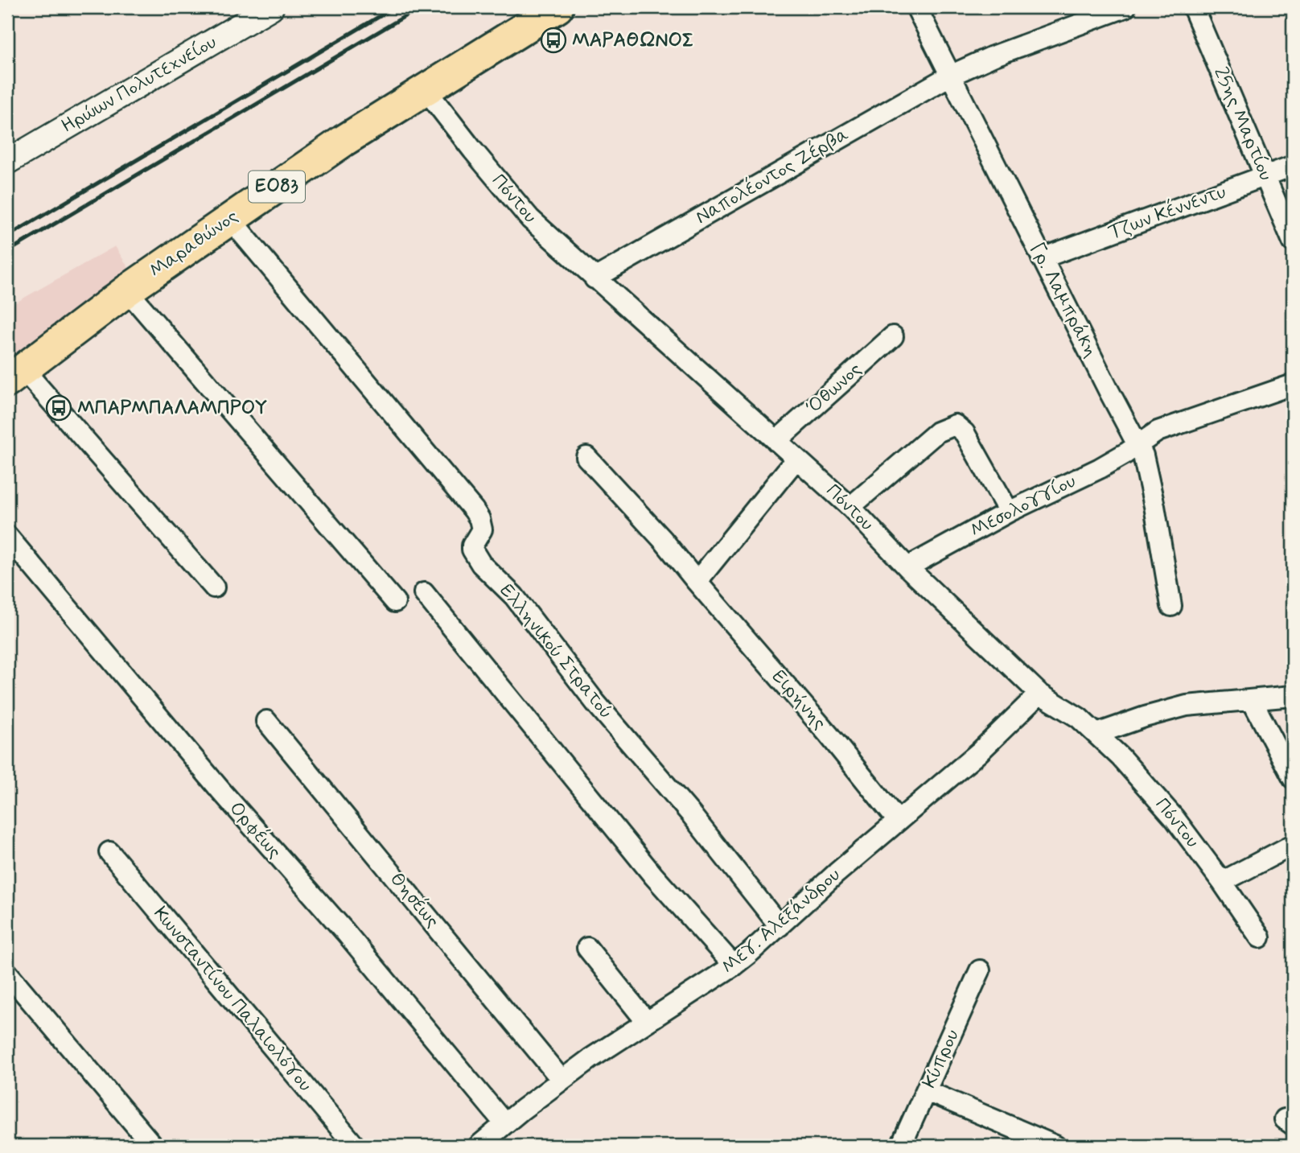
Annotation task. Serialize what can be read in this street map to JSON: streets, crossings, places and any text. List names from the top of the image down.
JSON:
{
  "streets": {
    "main road": ["ΕΟ83", "Μαραθώνος"],
    "street": [
      "Ηρώων Πολυτεχνείου",
      "25ης Μαρτίου",
      "Ναπολέοντος Ζέρβα",
      "Πόντου",
      "Τζων Κέννεντυ",
      "Γρ. Λαμπράκη",
      "Όθωνος",
      "Μεσολογγίου",
      "Ελληνικού Στρατού",
      "Ειρήνης",
      "Ορφέως",
      "Θησέως",
      "Μεγ. Αλεξάνδρου",
      "Κωνσταντίνου Παλαιολόγου",
      "Κύπρου"
    ]
  },
  "crossings": [
    ["25ης Μαρτίου", "Τζων Κέννεντυ"],
    ["Ναπολέοντος Ζέρβα", "Πόντου"],
    ["Ναπολέοντος Ζέρβα", "Γρ. Λαμπράκη"],
    ["Πόντου", "Μαραθώνος"],
    ["Πόντου", "Όθωνος"],
    ["Πόντου", "Μεσολογγίου"],
    ["Πόντου", "Μεγ. Αλεξάνδρου"],
    ["Τζων Κέννεντυ", "Γρ. Λαμπράκη"],
    ["Μαραθώνος", "Ελληνικού Στρατού"],
    ["Γρ. Λαμπράκη", "Μεσολογγίου"],
    ["Ελληνικού Στρατού", "Μεγ. Αλεξάνδρου"],
    ["Ειρήνης", "Μεγ. Αλεξάνδρου"],
    ["Ορφέως", "Μεγ. Αλεξάνδρου"],
    ["Θησέως", "Μεγ. Αλεξάνδρου"]
  ],
  "places": {
    "bus stop": ["ΜΑΡΑΘΩΝΟΣ", "ΜΠΑΡΜΠΑΛΑΜΠΡΟΥ"]
  }
}
